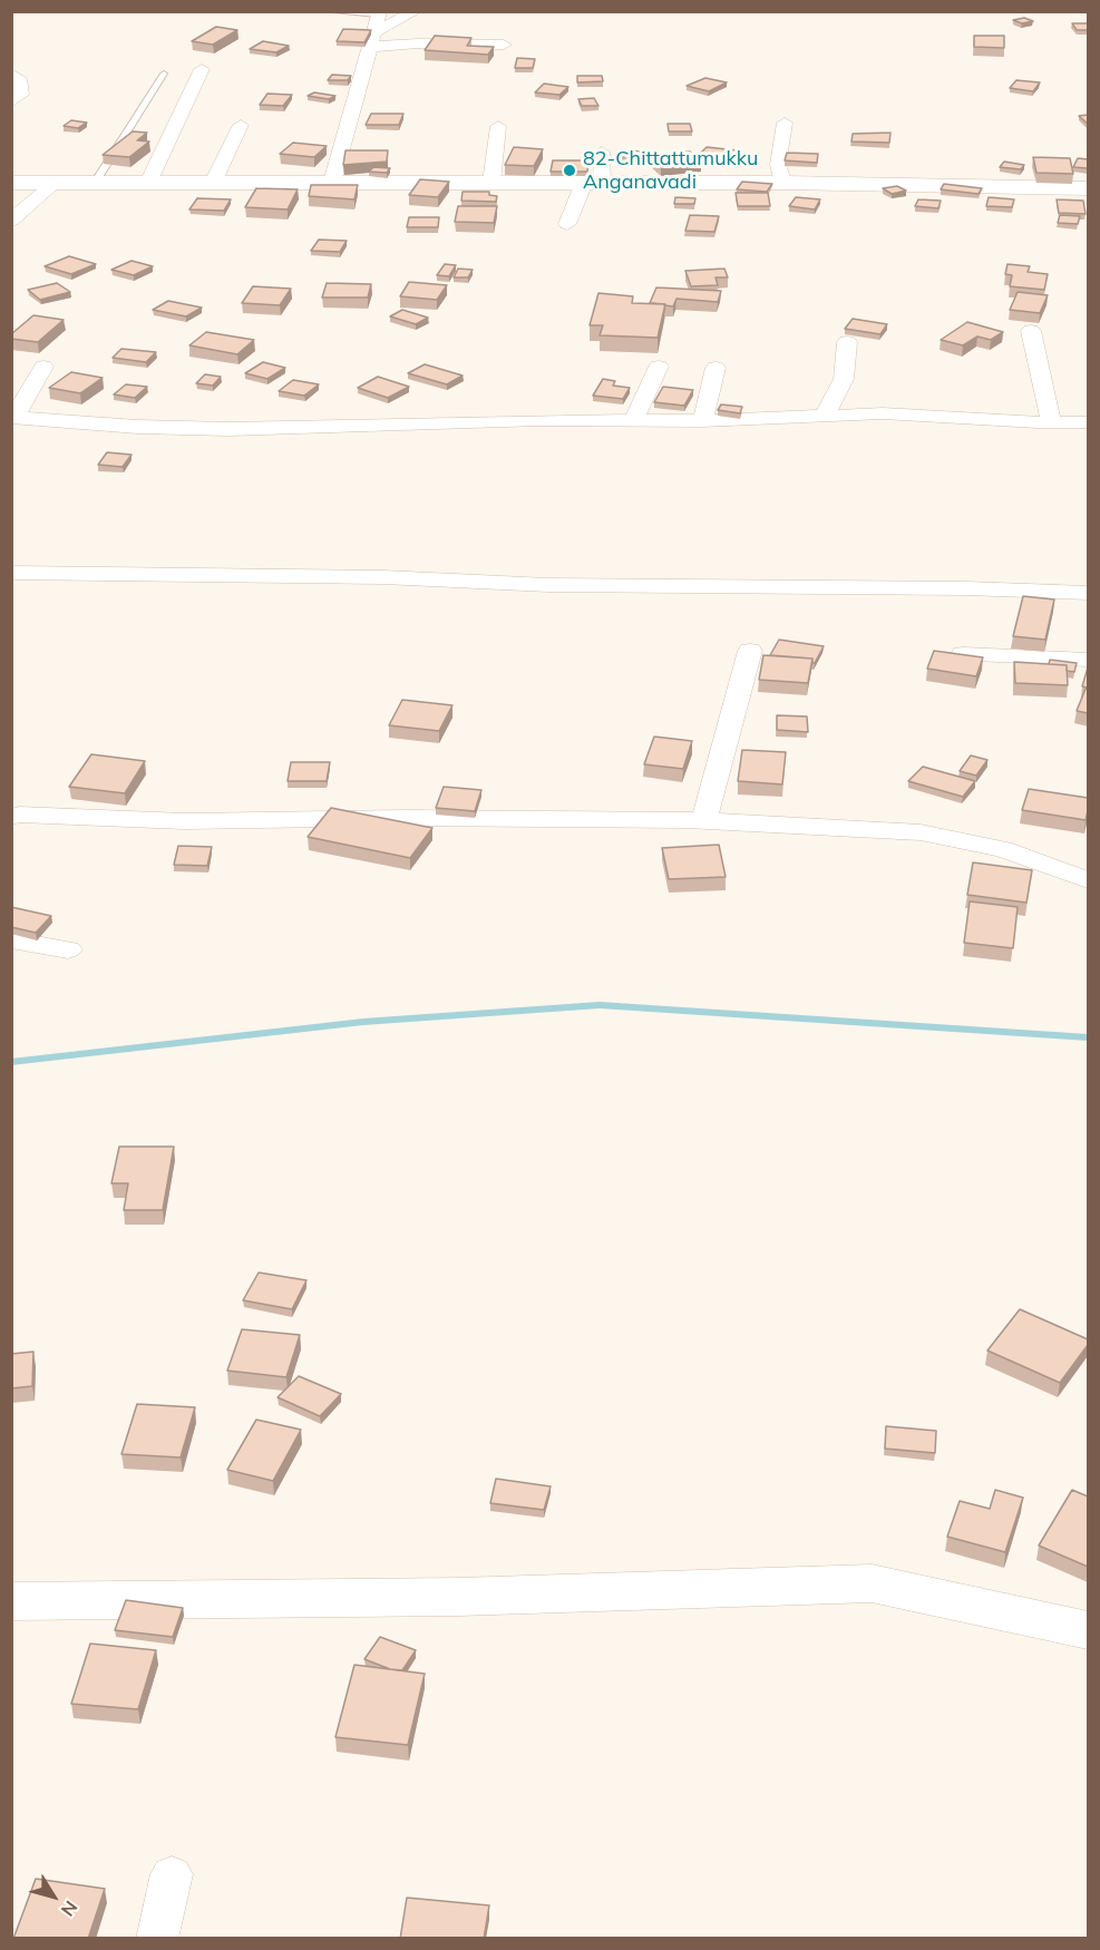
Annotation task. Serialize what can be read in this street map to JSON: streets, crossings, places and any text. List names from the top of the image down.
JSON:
{
  "places": ["82-Chittattumukku Anganavadi"],
  "north": "bottom right"
}
